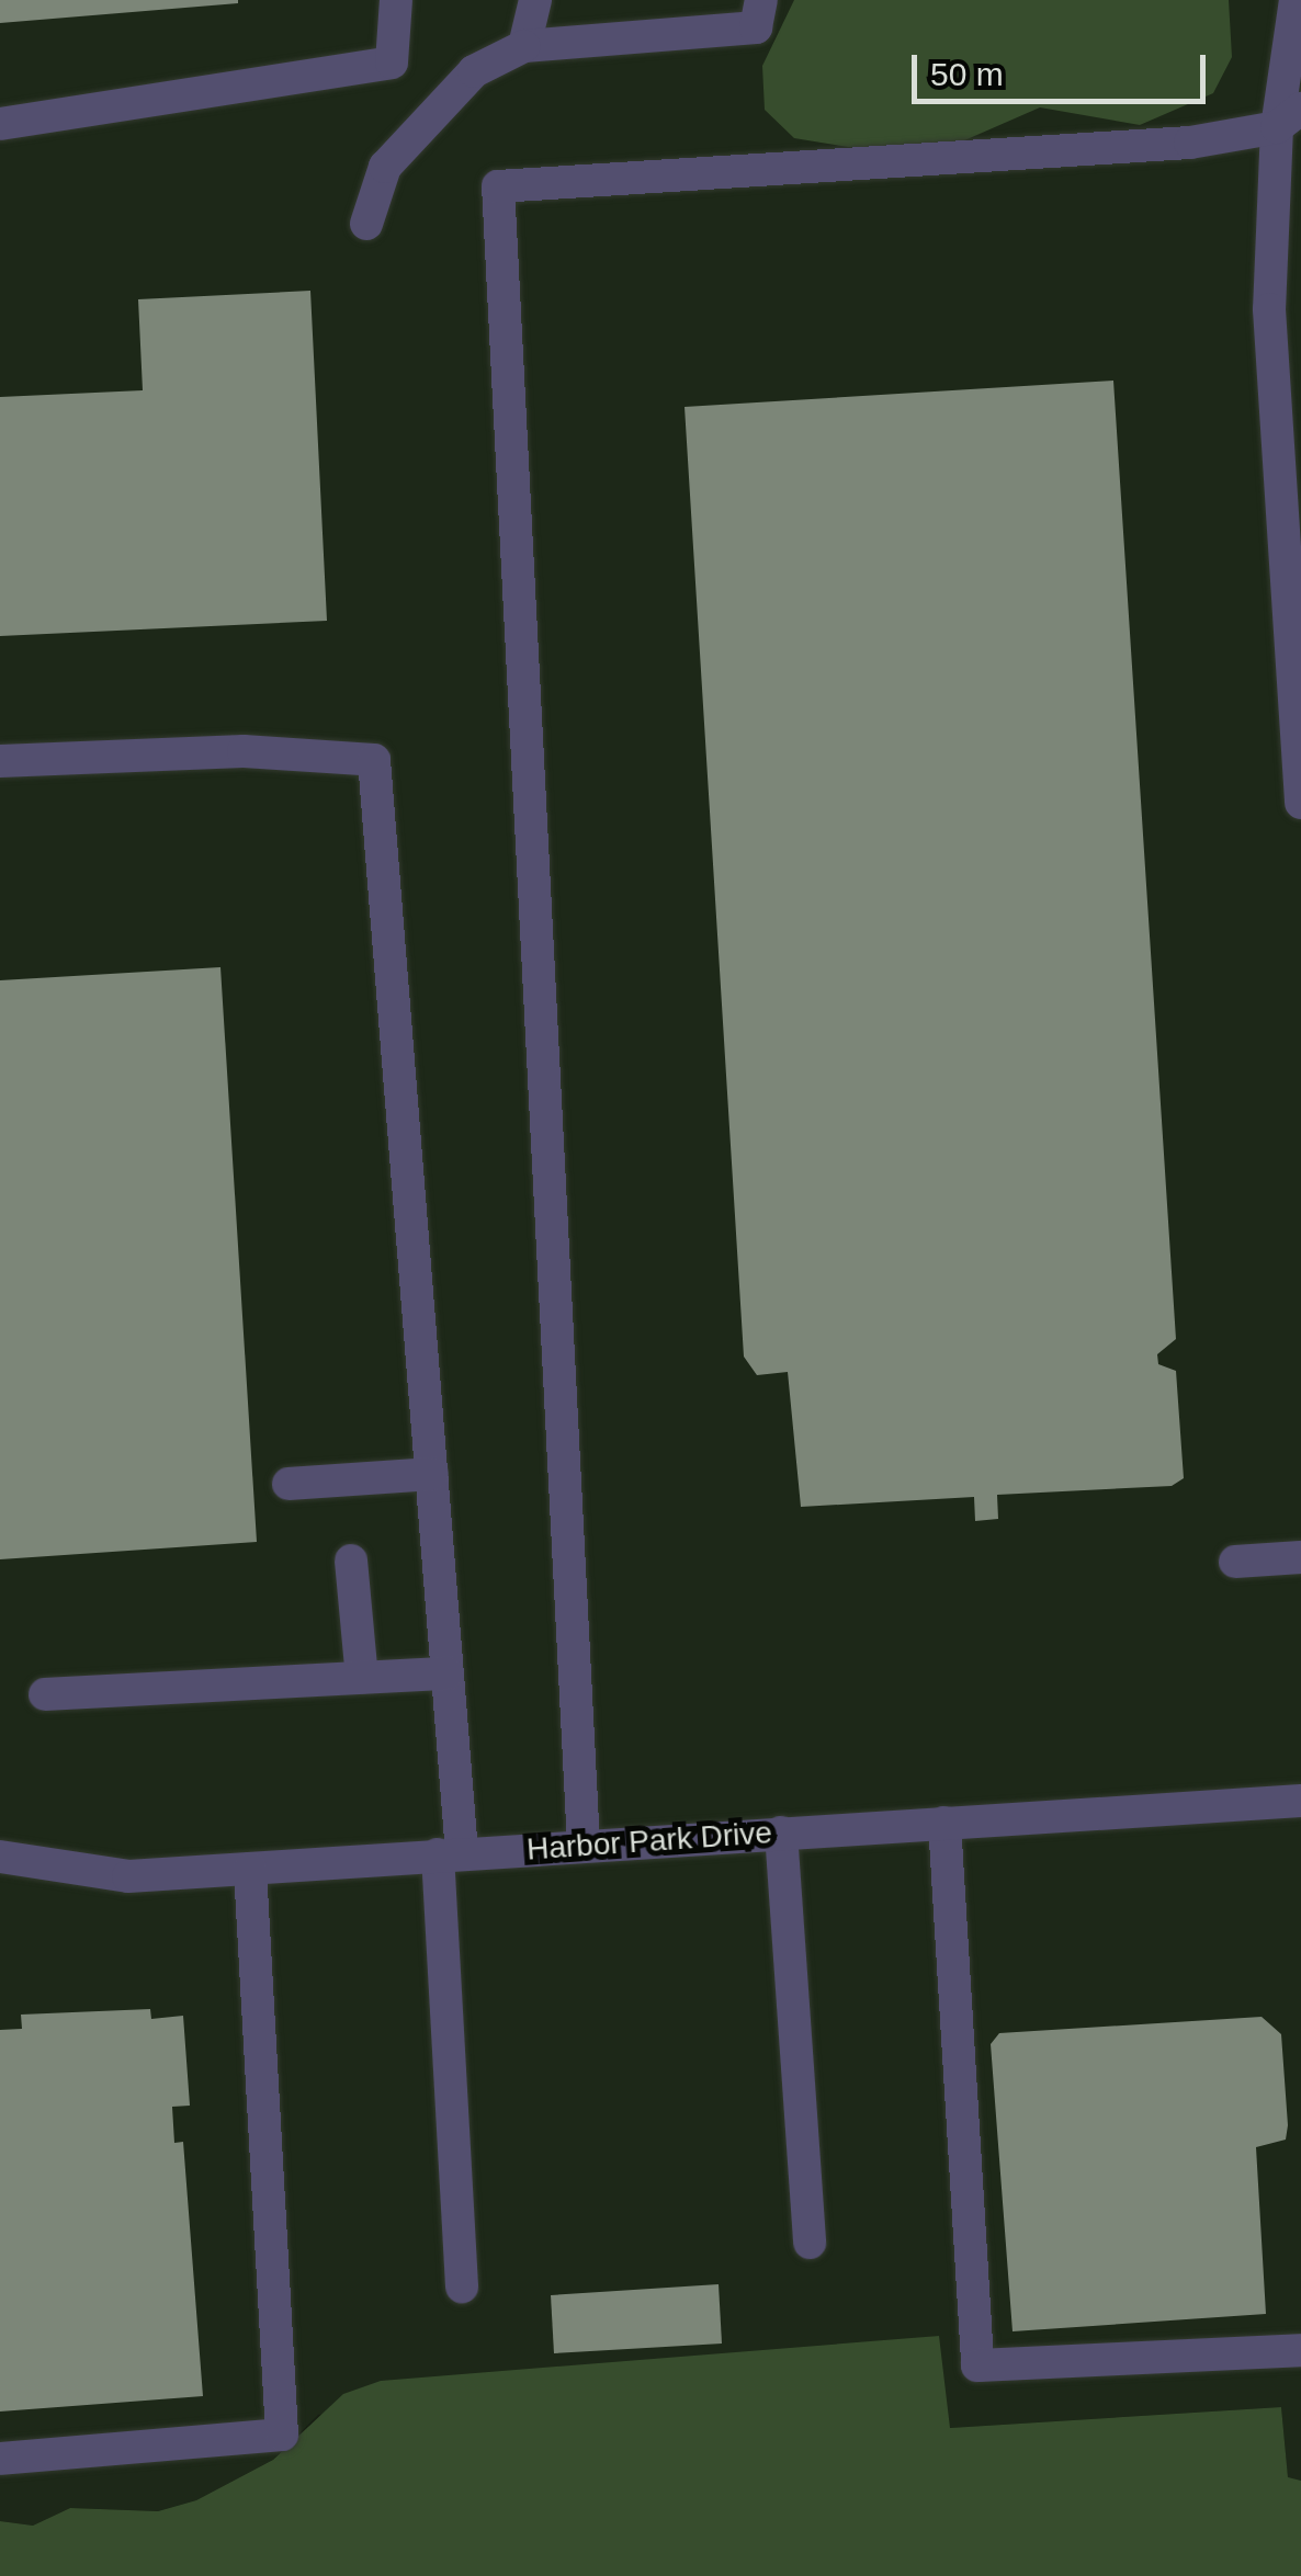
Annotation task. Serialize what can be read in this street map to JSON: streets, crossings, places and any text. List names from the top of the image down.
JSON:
{
  "streets": {
    "street": ["Harbor Park Drive"]
  },
  "scale_bar": "50 m"
}
